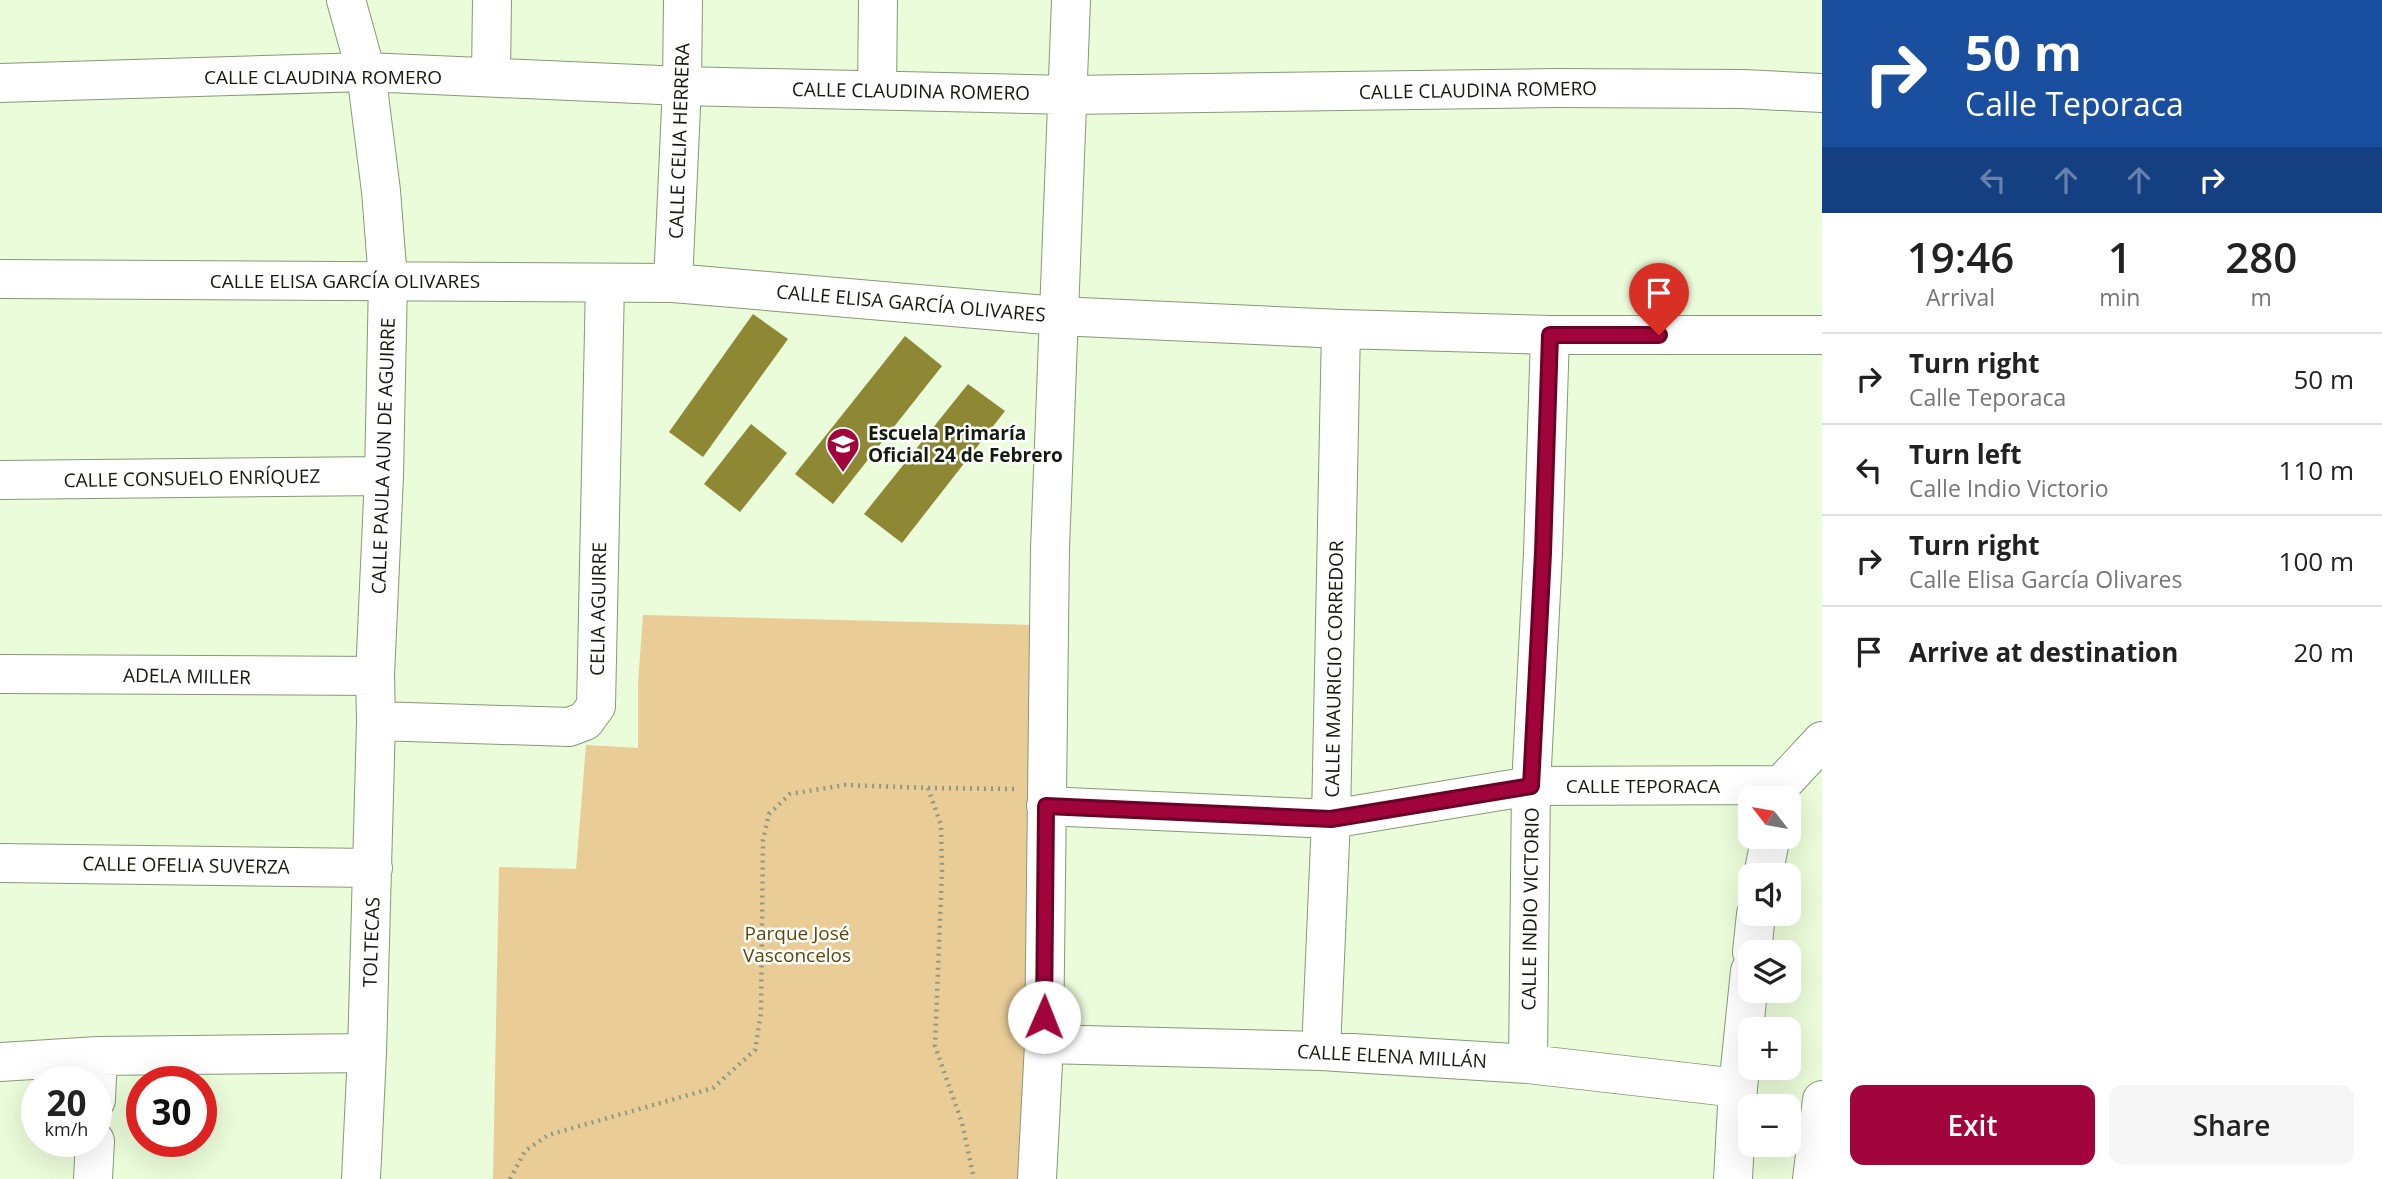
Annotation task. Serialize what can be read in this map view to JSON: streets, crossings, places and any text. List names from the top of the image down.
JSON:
{
  "streets": {
    "street": [
      "CALLE CLAUDINA ROMERO",
      "CALLE CELIA HERRERA",
      "CALLE ELISA GARCÍA OLIVARES",
      "CALLE PAULA AUN DE AGUIRRE",
      "CALLE CONSUELO ENRÍQUEZ",
      "CELIA AGUIRRE",
      "CALLE MAURICIO CORREDOR",
      "ADELA MILLER",
      "CALLE TEPORACA",
      "CALLE OFELIA SUVERZA",
      "CALLE INDIO VICTORIO",
      "TOLTECAS",
      "CALLE ELENA MILLÁN"
    ]
  },
  "crossings": [
    ["CALLE CLAUDINA ROMERO", "CALLE CELIA HERRERA"],
    ["CALLE CLAUDINA ROMERO", "CALLE PAULA AUN DE AGUIRRE"],
    ["CALLE CELIA HERRERA", "CALLE ELISA GARCÍA OLIVARES"],
    ["CALLE ELISA GARCÍA OLIVARES", "CALLE PAULA AUN DE AGUIRRE"],
    ["CALLE ELISA GARCÍA OLIVARES", "CELIA AGUIRRE"],
    ["CALLE ELISA GARCÍA OLIVARES", "CALLE MAURICIO CORREDOR"],
    ["CALLE ELISA GARCÍA OLIVARES", "CALLE INDIO VICTORIO"],
    ["CALLE PAULA AUN DE AGUIRRE", "CALLE CONSUELO ENRÍQUEZ"],
    ["CALLE PAULA AUN DE AGUIRRE", "CELIA AGUIRRE"],
    ["CALLE PAULA AUN DE AGUIRRE", "ADELA MILLER"],
    ["CALLE PAULA AUN DE AGUIRRE", "TOLTECAS"],
    ["CELIA AGUIRRE", "ADELA MILLER"],
    ["CELIA AGUIRRE", "TOLTECAS"],
    ["CALLE MAURICIO CORREDOR", "CALLE TEPORACA"],
    ["CALLE MAURICIO CORREDOR", "CALLE ELENA MILLÁN"],
    ["ADELA MILLER", "TOLTECAS"],
    ["CALLE TEPORACA", "CALLE INDIO VICTORIO"],
    ["CALLE OFELIA SUVERZA", "TOLTECAS"],
    ["CALLE INDIO VICTORIO", "CALLE ELENA MILLÁN"]
  ],
  "parks": ["Parque José Vasconcelos"],
  "places": {
    "school or university": ["Escuela Primaría Oficial 24 de Febrero"]
  },
  "north": "top left",
  "page": {
    "turn": ["50 m", "Calle Teporaca"],
    "eta": [
      "19:46",
      "Arrival",
      "1",
      "min",
      "280",
      "m"
    ],
    "list": [
      {
        "name": "Turn right",
        "note": "Calle Teporaca",
        "value": "50 m"
      },
      {
        "name": "Turn left",
        "note": "Calle Indio Victorio",
        "value": "110 m"
      },
      {
        "name": "Turn right",
        "note": "Calle Elisa García Olivares",
        "value": "100 m"
      },
      {
        "name": "Arrive at destination",
        "value": "20 m"
      }
    ],
    "map_buttons": ["+", "−"],
    "speed": "20 km/h",
    "limit": "30",
    "buttons": ["Exit", "Share"]
  }
}
